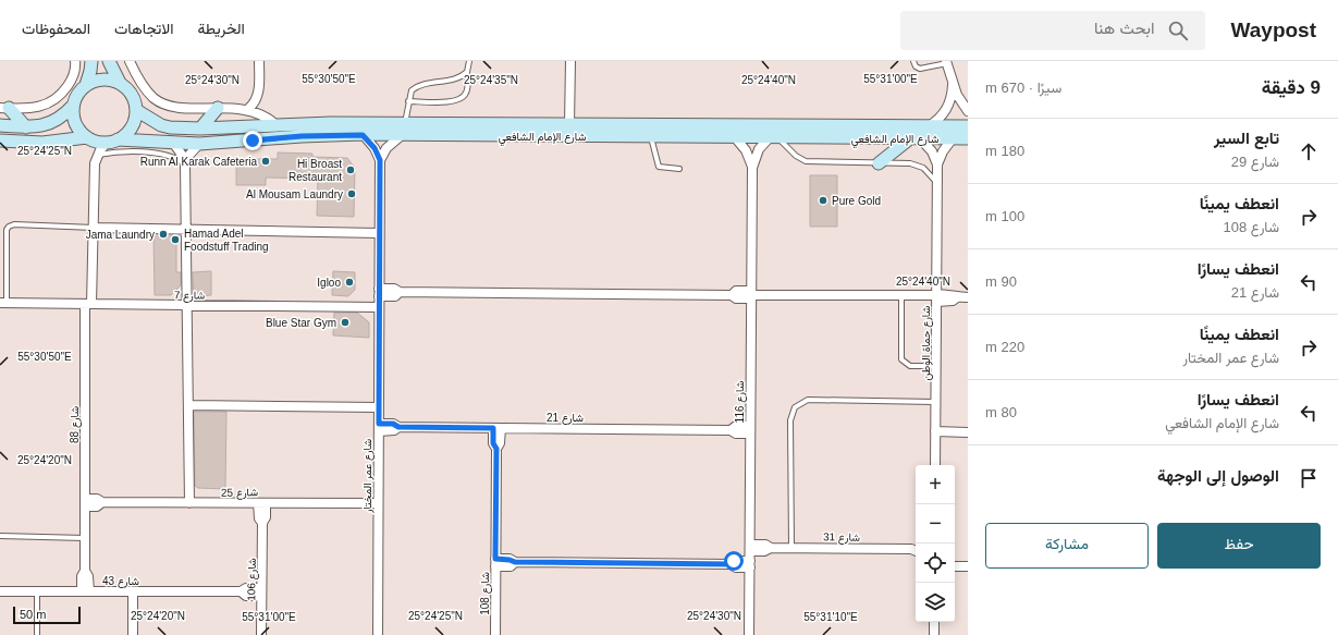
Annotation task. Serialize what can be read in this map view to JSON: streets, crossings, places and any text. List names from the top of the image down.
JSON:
{
  "streets": {
    "street": [
      "شارع الإمام الشافعي",
      "شارع 7",
      "شارع حماة الوطن",
      "شارع 116",
      "شارع 21",
      "شارع 88",
      "شارع عمر المختار",
      "شارع 25",
      "شارع 31",
      "شارع 106",
      "شارع 43",
      "شارع 108"
    ]
  },
  "crossings": [
    ["شارع الإمام الشافعي", "شارع حماة الوطن"],
    ["شارع الإمام الشافعي", "شارع 116"],
    ["شارع 7", "شارع 88"],
    ["شارع 7", "شارع عمر المختار"],
    ["شارع 116", "شارع 21"],
    ["شارع 116", "شارع 31"],
    ["شارع 21", "شارع عمر المختار"],
    ["شارع 21", "شارع 108"],
    ["شارع 88", "شارع 25"],
    ["شارع 88", "شارع 43"],
    ["شارع عمر المختار", "شارع 25"],
    ["شارع 25", "شارع 106"],
    ["شارع 106", "شارع 43"]
  ],
  "places": [
    "Runn Al Karak Cafeteria",
    "Hi Broast Restaurant",
    "Al Mousam Laundry",
    "Pure Gold",
    "Jama Laundry",
    "Hamad Adel Foodstuff Trading",
    "Igloo",
    "Blue Star Gym"
  ],
  "scale_bar": "50 m",
  "page": {
    "header": "Waypost",
    "search": "ابحث هنا",
    "nav": ["الخريطة", "الاتجاهات", "المحفوظات"],
    "heading": ["9 دقيقة", "سيرًا · 670 m"],
    "list": [
      ["تابع السير", "شارع 29", "180 m"],
      ["انعطف يمينًا", "شارع 108", "100 m"],
      ["انعطف يسارًا", "شارع 21", "90 m"],
      ["انعطف يمينًا", "شارع عمر المختار", "220 m"],
      ["انعطف يسارًا", "شارع الإمام الشافعي", "80 m"],
      "الوصول إلى الوجهة"
    ],
    "map_buttons": ["+", "−"],
    "buttons": ["حفظ", "مشاركة"],
    "scale": "50 m"
  },
  "coordinates": [
    "55°30'50\"E",
    "55°31'00\"E",
    "25°24'30\"N",
    "25°24'35\"N",
    "25°24'40\"N",
    "25°24'25\"N",
    "25°24'20\"N",
    "55°31'10\"E"
  ]
}
